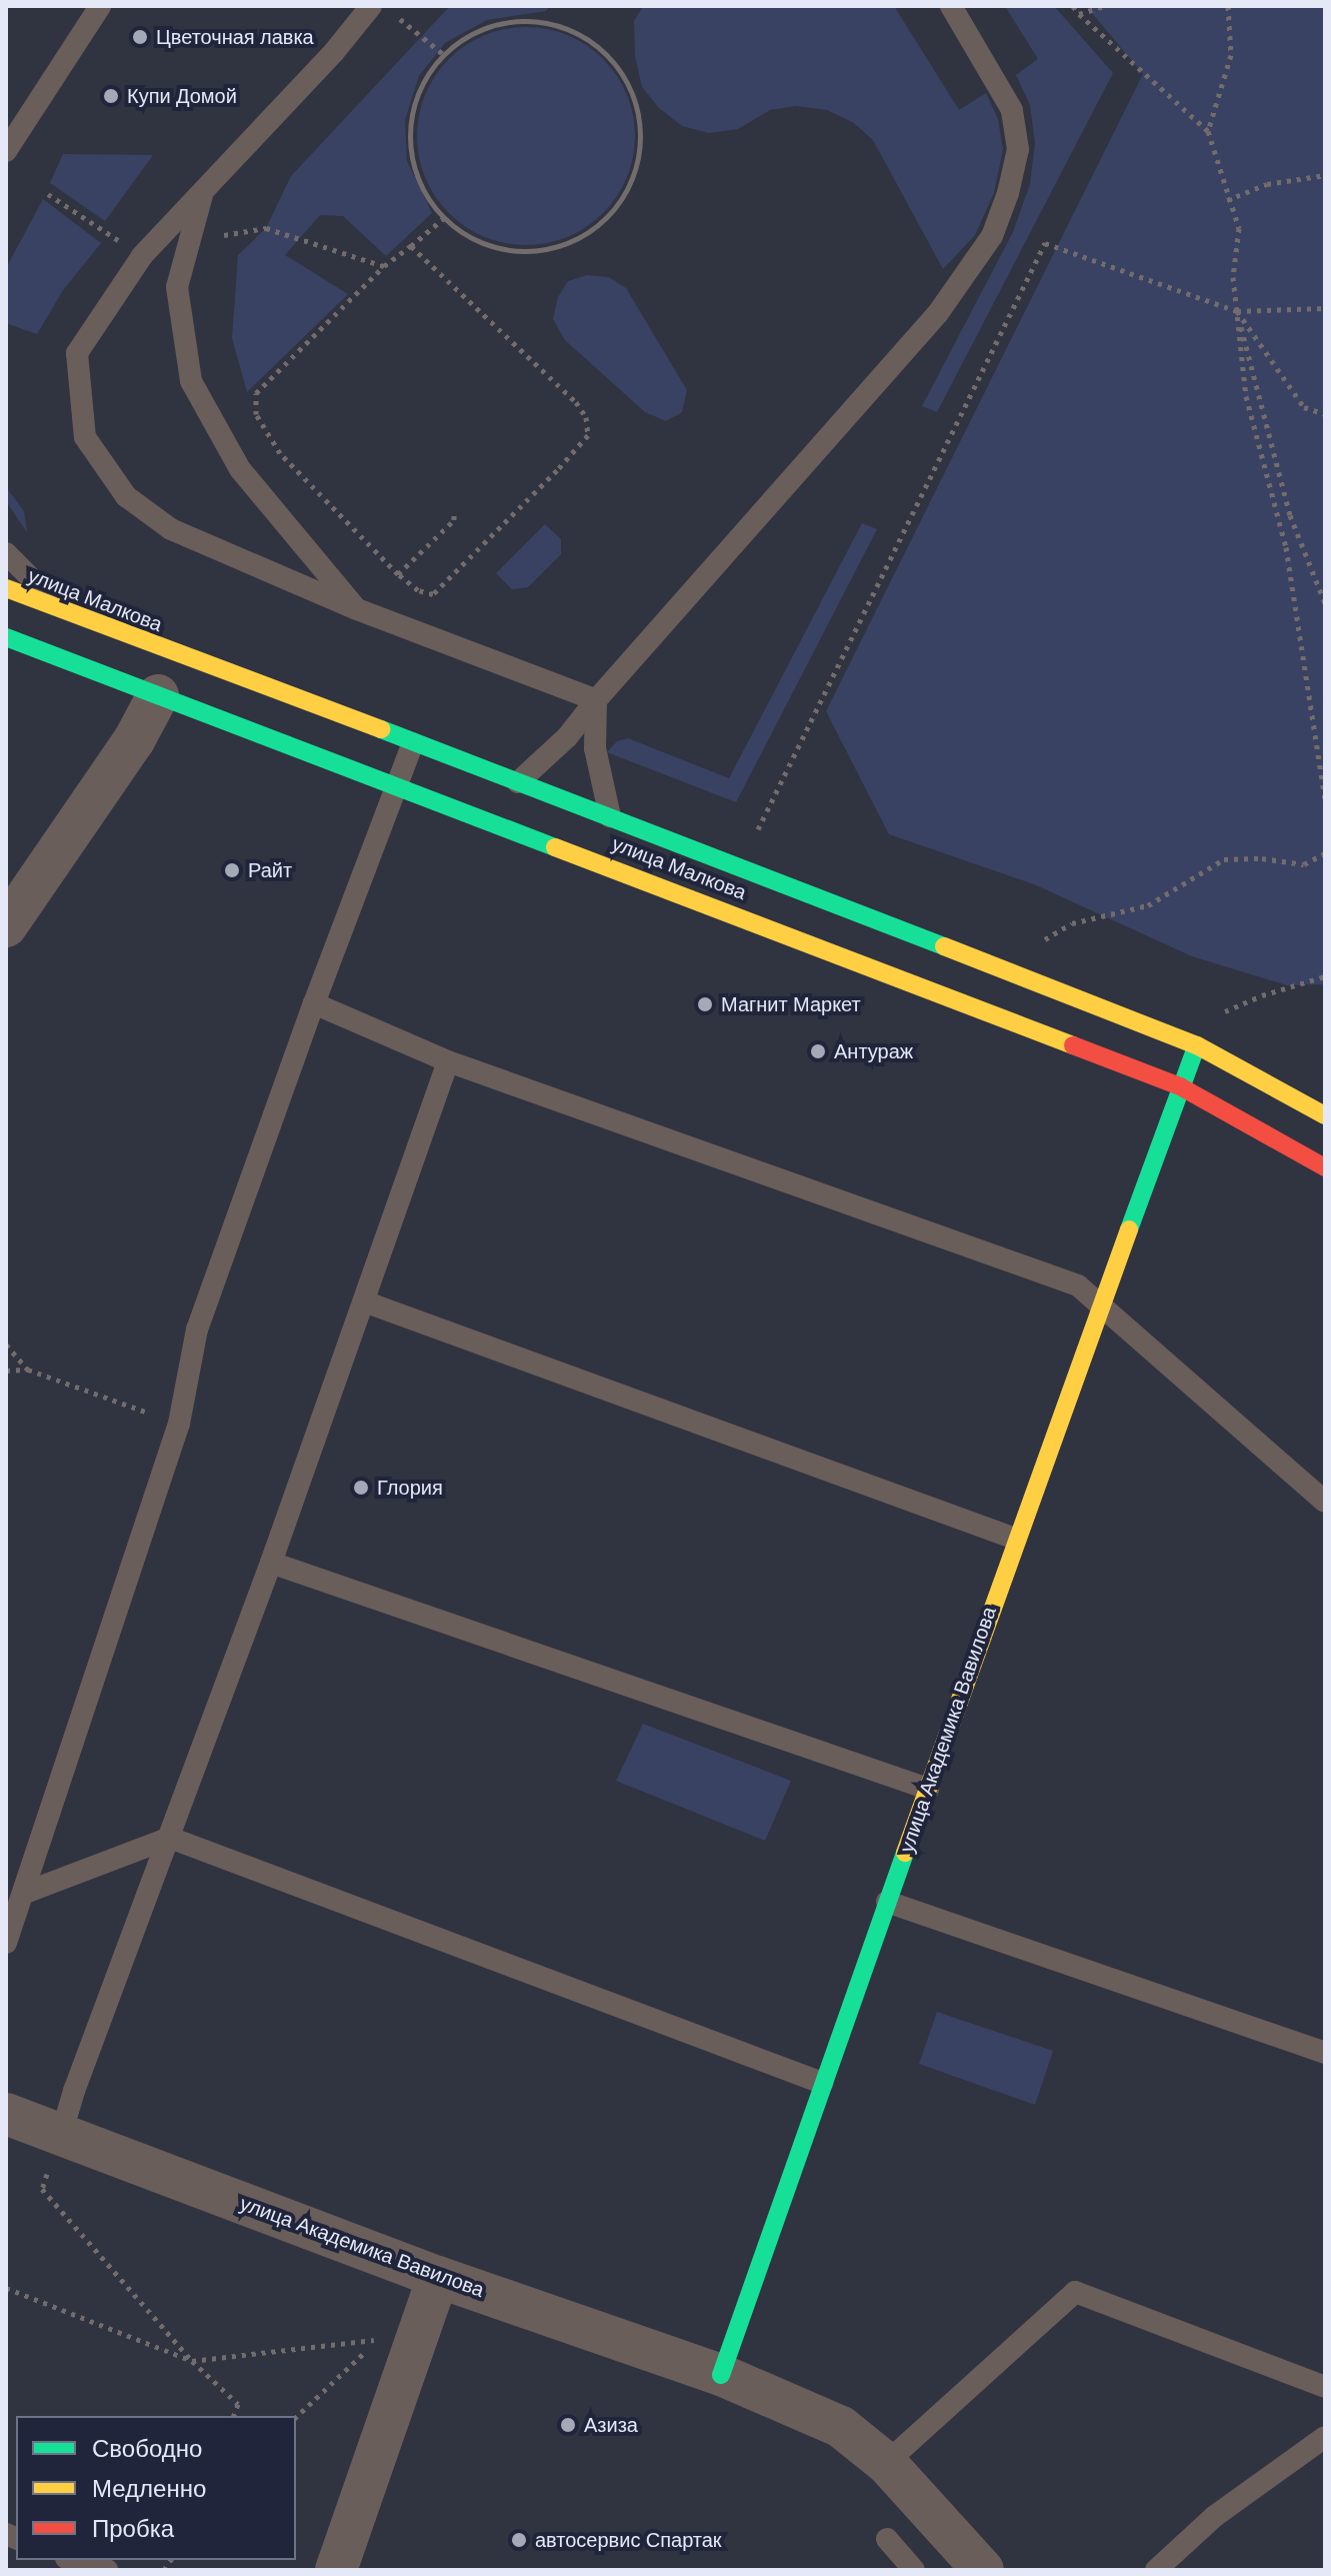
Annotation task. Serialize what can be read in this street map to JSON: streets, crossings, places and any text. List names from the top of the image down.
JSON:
{
  "streets": {
    "main road": ["улица Малкова", "улица Академика Вавилова"]
  },
  "crossings": [
    ["улица Малкова", "улица Академика Вавилова"]
  ],
  "places": [
    "Цветочная лавка",
    "Купи Домой",
    "Райт",
    "Магнит Маркет",
    "Антураж",
    "Глория",
    "Азиза",
    "автосервис Спартак"
  ],
  "legend": ["Свободно", "Медленно", "Пробка"]
}
